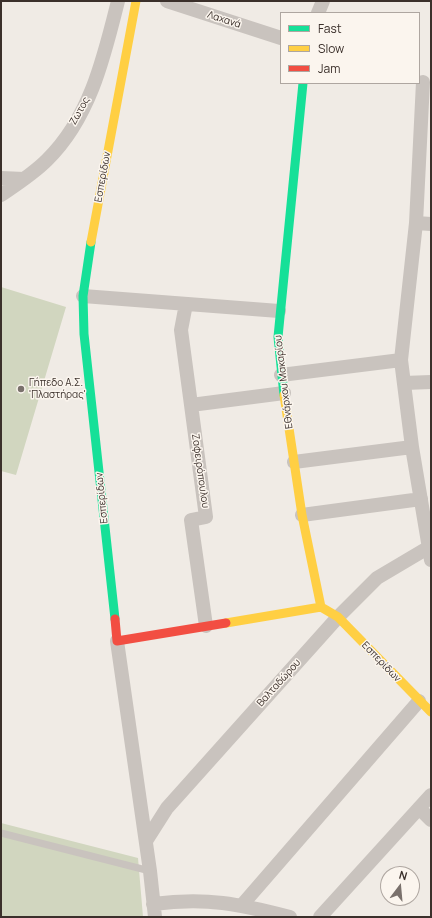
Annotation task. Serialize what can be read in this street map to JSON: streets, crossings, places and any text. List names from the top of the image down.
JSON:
{
  "streets": {
    "street": [
      "Λαχανά",
      "Ζωτος",
      "Εσπερίδων",
      "Εθνάρχου Μακαρίου",
      "Ζαφειρόπουλου",
      "Βαλταδώρου"
    ]
  },
  "crossings": [
    ["Εσπερίδων", "Εθνάρχου Μακαρίου"],
    ["Εσπερίδων", "Βαλταδώρου"]
  ],
  "places": ["Γήπεδο Α.Σ. 'Πλαστήρας'"],
  "legend": ["Fast", "Slow", "Jam"],
  "north": "top"
}
